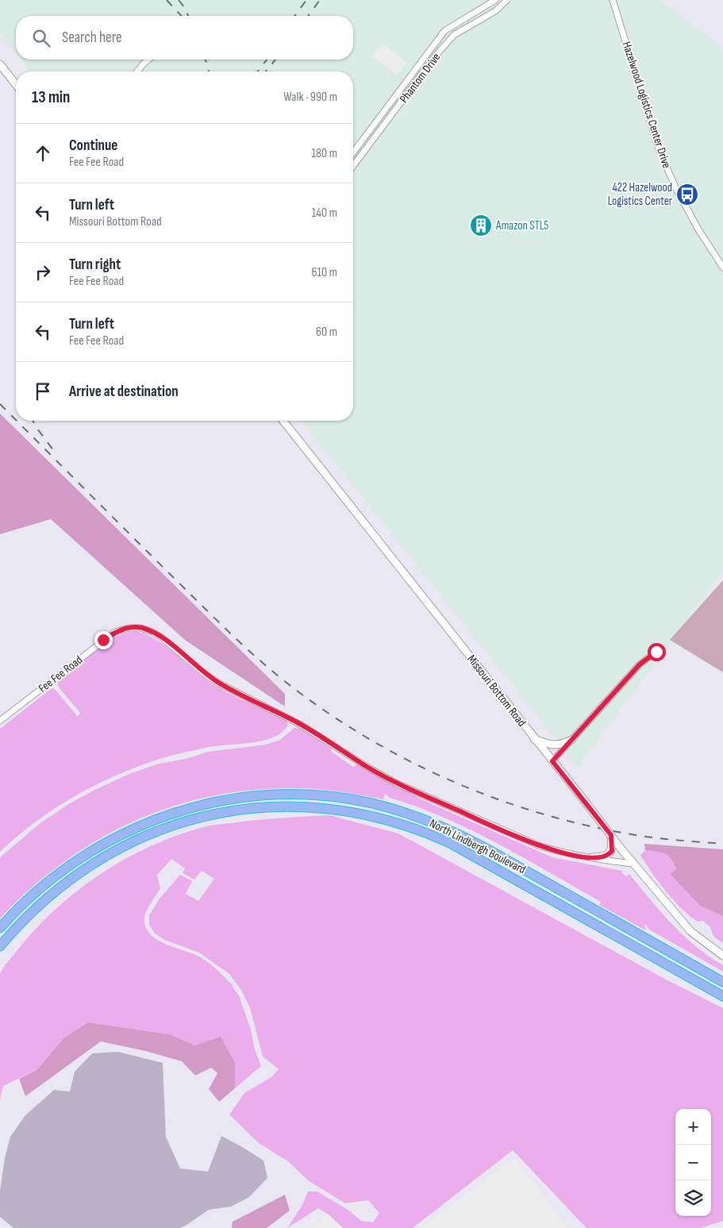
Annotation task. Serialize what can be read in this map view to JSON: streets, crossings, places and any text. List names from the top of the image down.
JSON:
{
  "streets": {
    "highway": ["North Lindbergh Boulevard"],
    "street": [
      "Phantom Drive",
      "Hazelwood Logistics Center Drive",
      "Fee Fee Road",
      "Missouri Bottom Road"
    ]
  },
  "crossings": [
    ["Fee Fee Road", "Missouri Bottom Road"]
  ],
  "places": {
    "bus stop": ["422 Hazelwood Logistics Center"],
    "building": ["Amazon STL5"]
  },
  "page": {
    "search": "Search here",
    "heading": ["13 min", "Walk · 990 m"],
    "list": [
      ["Continue", "Fee Fee Road", "180 m"],
      ["Turn left", "Missouri Bottom Road", "140 m"],
      ["Turn right", "Fee Fee Road", "610 m"],
      ["Turn left", "Fee Fee Road", "60 m"],
      "Arrive at destination"
    ],
    "map_buttons": ["+", "−"]
  }
}
